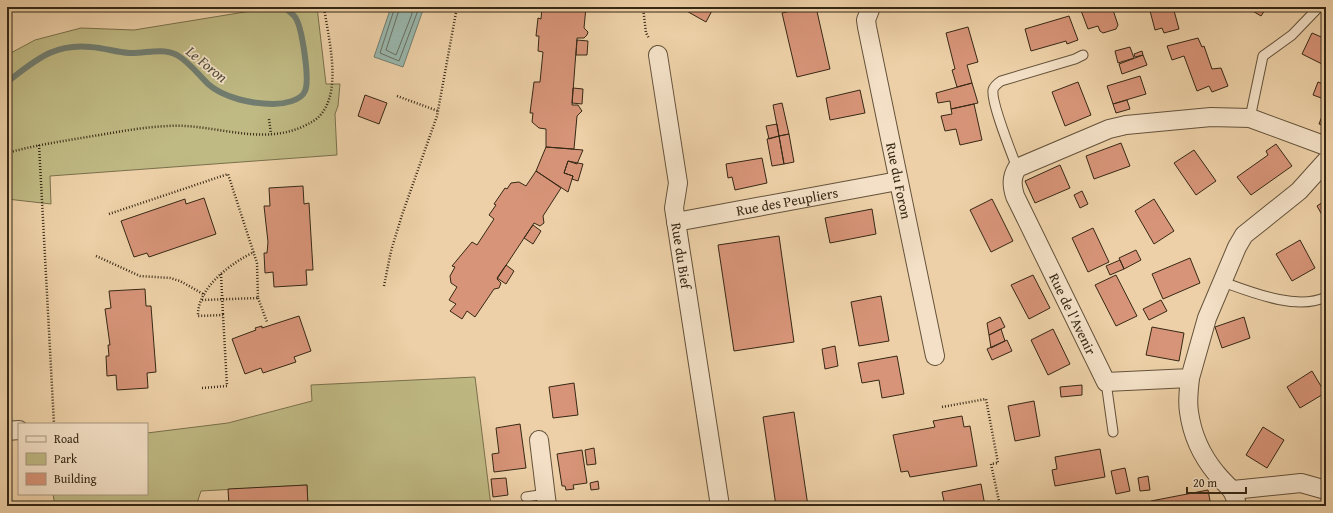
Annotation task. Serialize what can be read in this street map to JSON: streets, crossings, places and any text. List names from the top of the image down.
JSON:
{
  "streets": {
    "street": [
      "Rue du Foron",
      "Rue des Peupliers",
      "Rue du Bief",
      "Rue de l'Avenir"
    ]
  },
  "crossings": [
    ["Rue du Foron", "Rue des Peupliers"],
    ["Rue des Peupliers", "Rue du Bief"]
  ],
  "water": ["Le Foron"],
  "legend": ["Road", "Park", "Building"],
  "scale_bar": "20 m"
}
